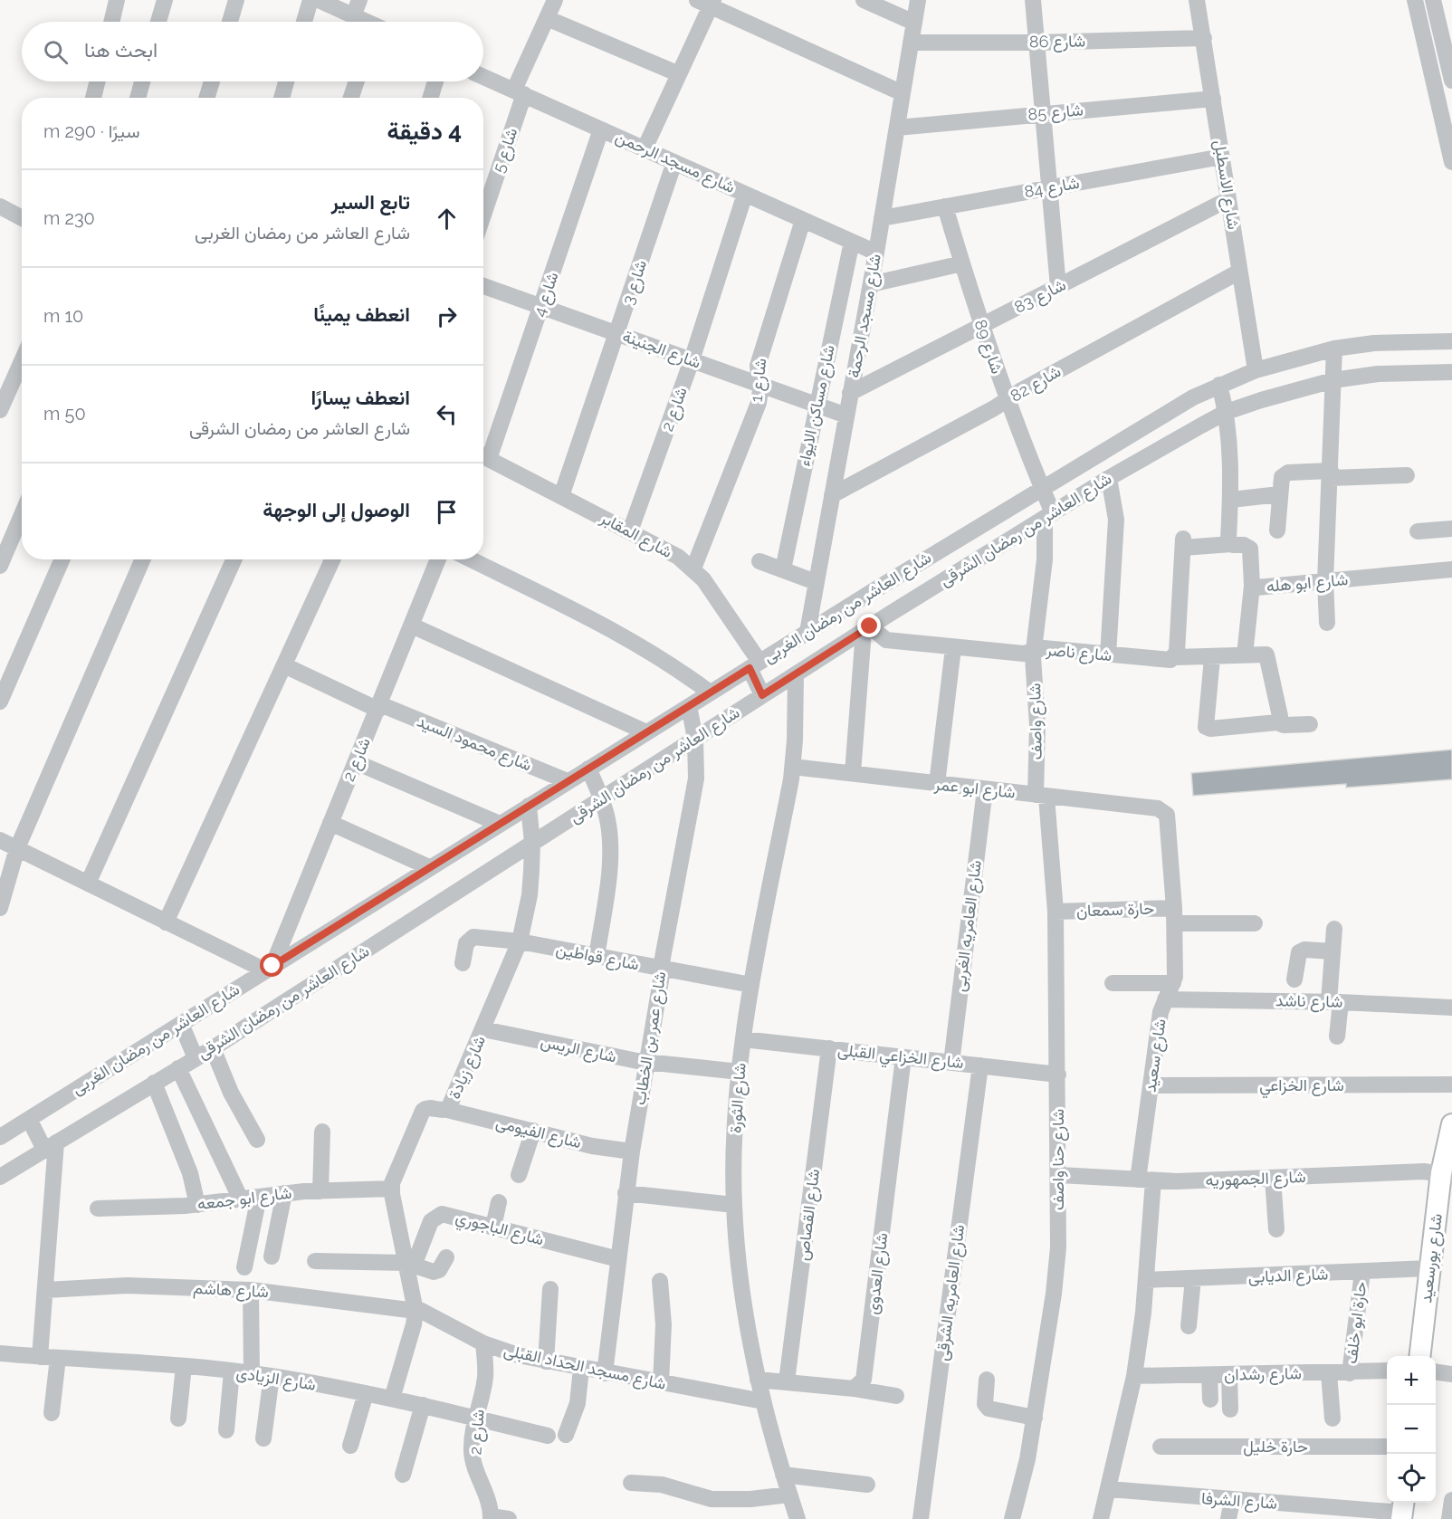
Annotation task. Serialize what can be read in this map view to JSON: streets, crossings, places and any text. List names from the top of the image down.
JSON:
{
  "streets": {
    "main road": ["شارع بورسعيد"],
    "street": [
      "شارع 86",
      "شارع 85",
      "شارع 5",
      "شارع مسجد الرحمن",
      "شارع الاسطبل",
      "شارع 84",
      "شارع 3",
      "شارع 4",
      "شارع 83",
      "شارع مسجد الرحمة",
      "شارع 89",
      "شارع الجنينة",
      "شارع 1",
      "شارع 82",
      "شارع مساكن الايواء",
      "شارع 2",
      "شارع العاشر من رمضان الشرقى",
      "شارع المقابر",
      "شارع ابو هله",
      "شارع العاشر من رمضان الغربى",
      "شارع ناصر",
      "شارع واصف",
      "شارع محمود السيد",
      "شارع ابو عمر",
      "حارة سمعان",
      "شارع العامريه الغربى",
      "شارع قواطين",
      "شارع ناشد",
      "شارع عمر بن الخطاب",
      "شارع الريس",
      "شارع سعيد",
      "شارع الخزاعي القبلى",
      "شارع زيادة",
      "شارع الخزاعي",
      "شارع الثورة",
      "شارع الفيومى",
      "شارع حنا واصف",
      "شارع الجمهوريه",
      "شارع ابو جمعه",
      "شارع القصاص",
      "شارع الباجوري",
      "شارع العدوى",
      "شارع الديابى",
      "شارع هاشم",
      "شارع العامريه الشرقى",
      "حارة ابو خلف",
      "شارع مسجد الحداد القبلى",
      "شارع رشدان",
      "شارع الزيادى",
      "حارة خليل",
      "شارع الشرفا"
    ]
  },
  "crossings": [
    ["شارع 86", "شارع الاسطبل"],
    ["شارع 86", "شارع مسجد الرحمة"],
    ["شارع 85", "شارع الاسطبل"],
    ["شارع 85", "شارع مسجد الرحمة"],
    ["شارع 5", "شارع مسجد الرحمن"],
    ["شارع مسجد الرحمن", "شارع 3"],
    ["شارع مسجد الرحمن", "شارع 4"],
    ["شارع مسجد الرحمن", "شارع مسجد الرحمة"],
    ["شارع مسجد الرحمن", "شارع 1"],
    ["شارع مسجد الرحمن", "شارع مساكن الايواء"],
    ["شارع مسجد الرحمن", "شارع 2"],
    ["شارع الاسطبل", "شارع 84"],
    ["شارع الاسطبل", "شارع 83"],
    ["شارع الاسطبل", "شارع 82"],
    ["شارع الاسطبل", "شارع العاشر من رمضان الغربى"],
    ["شارع 84", "شارع مسجد الرحمة"],
    ["شارع 84", "شارع 89"],
    ["شارع 3", "شارع الجنينة"],
    ["شارع 3", "شارع المقابر"],
    ["شارع 4", "شارع الجنينة"],
    ["شارع 83", "شارع مسجد الرحمة"],
    ["شارع 83", "شارع 89"],
    ["شارع مسجد الرحمة", "شارع الجنينة"],
    ["شارع مسجد الرحمة", "شارع 82"],
    ["شارع مسجد الرحمة", "شارع العاشر من رمضان الغربى"],
    ["شارع 89", "شارع 82"],
    ["شارع 89", "شارع العاشر من رمضان الشرقى"],
    ["شارع 89", "شارع العاشر من رمضان الغربى"],
    ["شارع 89", "شارع واصف"],
    ["شارع الجنينة", "شارع 1"],
    ["شارع الجنينة", "شارع مساكن الايواء"],
    ["شارع الجنينة", "شارع 2"],
    ["شارع 1", "شارع المقابر"],
    ["شارع 2", "شارع المقابر"],
    ["شارع 2", "شارع العاشر من رمضان الغربى"],
    ["شارع 2", "شارع محمود السيد"],
    ["شارع 2", "شارع مسجد الحداد القبلى"],
    ["شارع 2", "شارع الزيادى"],
    ["شارع العاشر من رمضان الشرقى", "شارع المقابر"],
    ["شارع العاشر من رمضان الشرقى", "شارع ناصر"],
    ["شارع العاشر من رمضان الشرقى", "شارع واصف"],
    ["شارع العاشر من رمضان الشرقى", "شارع عمر بن الخطاب"],
    ["شارع العاشر من رمضان الشرقى", "شارع زيادة"],
    ["شارع العاشر من رمضان الشرقى", "شارع الثورة"],
    ["شارع المقابر", "شارع العاشر من رمضان الغربى"],
    ["شارع العاشر من رمضان الغربى", "شارع محمود السيد"],
    ["شارع العاشر من رمضان الغربى", "شارع عمر بن الخطاب"],
    ["شارع العاشر من رمضان الغربى", "شارع زيادة"],
    ["شارع ناصر", "شارع واصف"],
    ["شارع واصف", "شارع ابو عمر"],
    ["شارع واصف", "شارع حنا واصف"],
    ["شارع ابو عمر", "شارع العامريه الغربى"],
    ["شارع ابو عمر", "شارع سعيد"],
    ["شارع ابو عمر", "شارع الثورة"],
    ["شارع ابو عمر", "شارع حنا واصف"],
    ["حارة سمعان", "شارع سعيد"],
    ["حارة سمعان", "شارع حنا واصف"],
    ["شارع العامريه الغربى", "شارع الخزاعي القبلى"],
    ["شارع قواطين", "شارع عمر بن الخطاب"],
    ["شارع قواطين", "شارع زيادة"],
    ["شارع قواطين", "شارع الثورة"],
    ["شارع ناشد", "شارع سعيد"],
    ["شارع عمر بن الخطاب", "شارع الريس"],
    ["شارع عمر بن الخطاب", "شارع الفيومى"],
    ["شارع عمر بن الخطاب", "شارع الباجوري"],
    ["شارع عمر بن الخطاب", "شارع مسجد الحداد القبلى"],
    ["شارع الريس", "شارع زيادة"],
    ["شارع الريس", "شارع الثورة"],
    ["شارع سعيد", "شارع الخزاعي"],
    ["شارع سعيد", "شارع الجمهوريه"],
    ["شارع سعيد", "شارع الديابى"],
    ["شارع سعيد", "شارع رشدان"],
    ["شارع سعيد", "شارع الشرفا"],
    ["شارع الخزاعي القبلى", "شارع الثورة"],
    ["شارع الخزاعي القبلى", "شارع حنا واصف"],
    ["شارع الخزاعي القبلى", "شارع القصاص"],
    ["شارع الخزاعي القبلى", "شارع العدوى"],
    ["شارع الخزاعي القبلى", "شارع العامريه الشرقى"],
    ["شارع زيادة", "شارع الفيومى"],
    ["شارع زيادة", "شارع ابو جمعه"],
    ["شارع زيادة", "شارع الباجوري"],
    ["شارع زيادة", "شارع هاشم"],
    ["شارع زيادة", "شارع مسجد الحداد القبلى"],
    ["شارع زيادة", "شارع الزيادى"],
    ["شارع الثورة", "شارع مسجد الحداد القبلى"],
    ["شارع حنا واصف", "شارع الجمهوريه"],
    ["شارع الجمهوريه", "شارع بورسعيد"],
    ["شارع بورسعيد", "شارع الديابى"],
    ["شارع الديابى", "حارة ابو خلف"],
    ["شارع هاشم", "شارع مسجد الحداد القبلى"],
    ["حارة ابو خلف", "شارع رشدان"]
  ],
  "page": {
    "search": "ابحث هنا",
    "heading": ["4 دقيقة", "سيرًا · 290 m"],
    "list": [
      ["تابع السير", "شارع العاشر من رمضان الغربى", "230 m"],
      ["انعطف يمينًا", "10 m"],
      ["انعطف يسارًا", "شارع العاشر من رمضان الشرقى", "50 m"],
      "الوصول إلى الوجهة"
    ],
    "map_buttons": ["+", "−"]
  }
}
